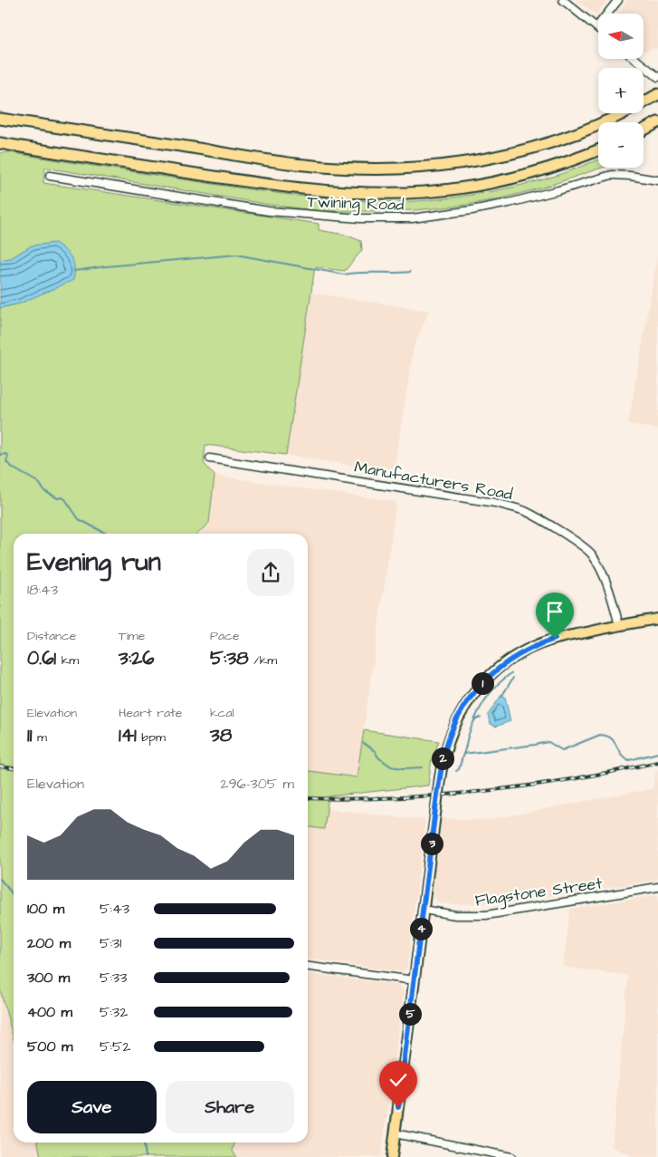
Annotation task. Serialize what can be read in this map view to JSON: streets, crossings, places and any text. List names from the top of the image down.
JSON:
{
  "streets": {
    "street": ["Twining Road", "Manufacturers Road", "Flagstone Street"]
  },
  "north": "left",
  "page": {
    "map_buttons": ["+", "−"],
    "heading": ["Evening run", "18:43"],
    "stats": [
      ["Distance", "0.61 km"],
      ["Time", "3:26"],
      ["Pace", "5:38 /km"],
      ["Elevation", "11 m"],
      ["Heart rate", "141 bpm"],
      ["kcal", "38"]
    ],
    "pins": [
      "1",
      "2",
      "3",
      "4",
      "5"
    ],
    "chart": ["Elevation", "296–305 m"],
    "list": [
      {
        "name": "100 m",
        "note": "5:43"
      },
      {
        "name": "200 m",
        "note": "5:31"
      },
      {
        "name": "300 m",
        "note": "5:33"
      },
      {
        "name": "400 m",
        "note": "5:32"
      },
      {
        "name": "500 m",
        "note": "5:52"
      }
    ],
    "buttons": ["Save", "Share"]
  }
}
